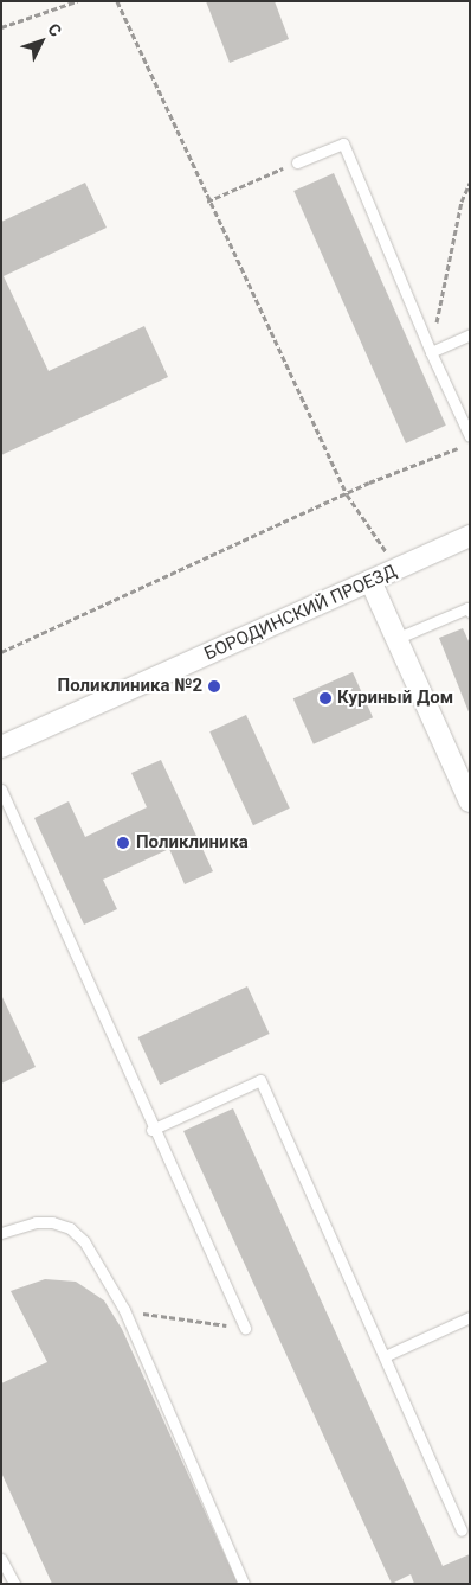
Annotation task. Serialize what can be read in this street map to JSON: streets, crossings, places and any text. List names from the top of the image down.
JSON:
{
  "streets": {
    "street": ["БОРОДИНСКИЙ ПРОЕЗД"]
  },
  "places": ["Поликлиника №2", "Куриный Дом", "Поликлиника"],
  "north": "top right"
}
